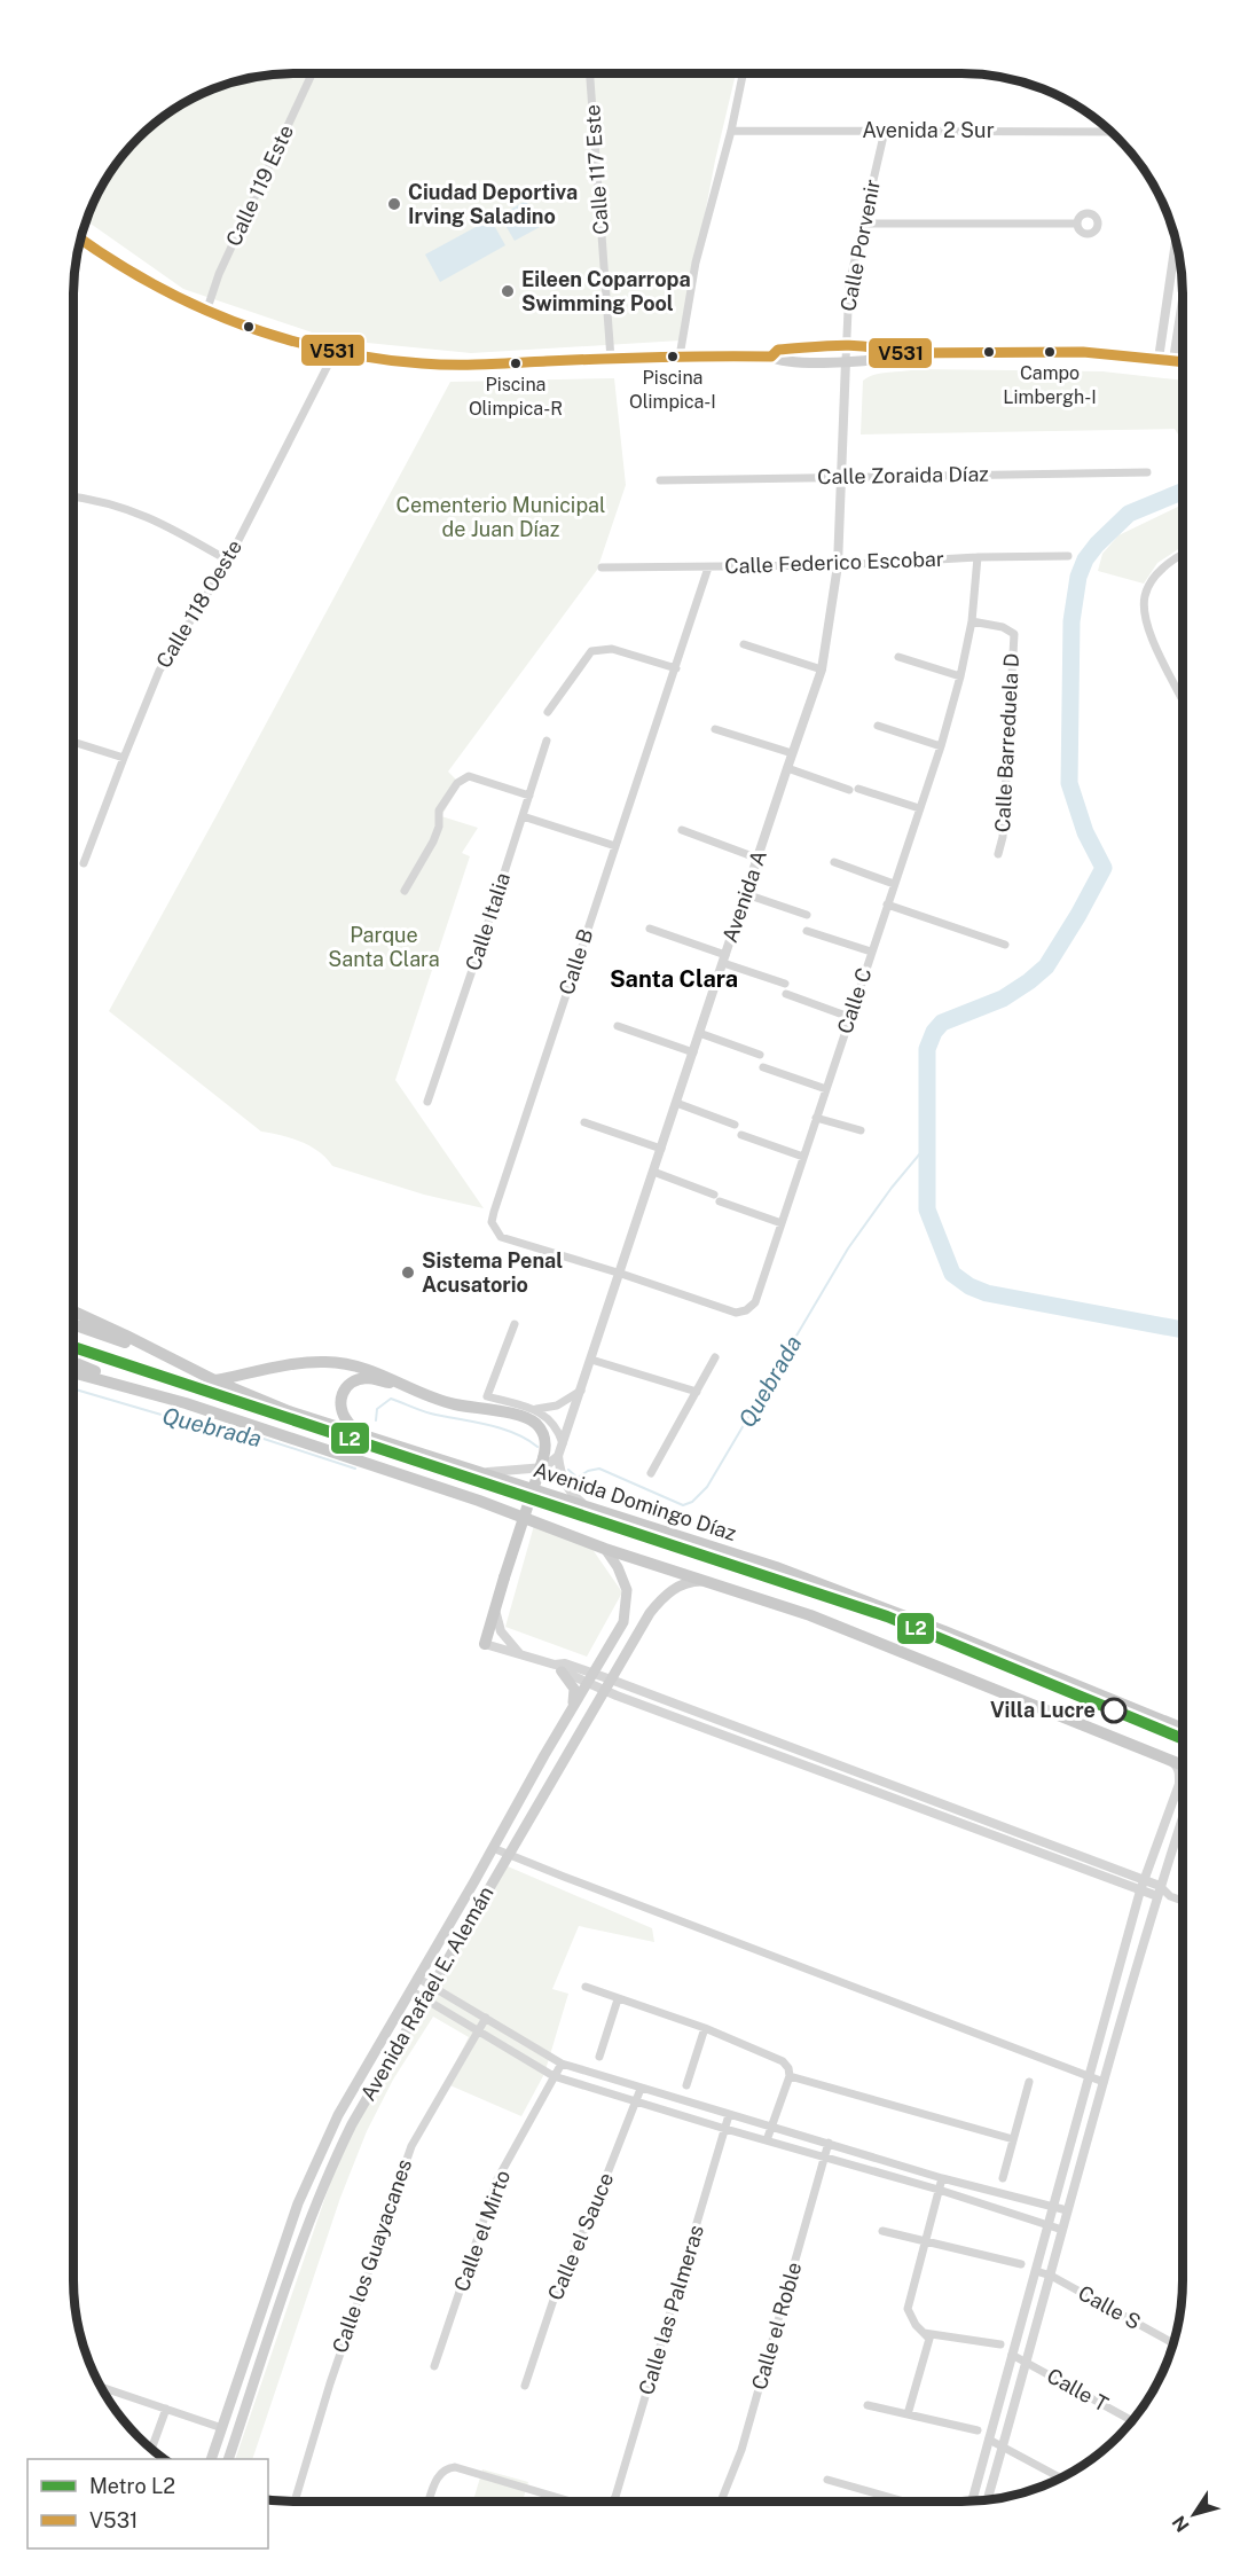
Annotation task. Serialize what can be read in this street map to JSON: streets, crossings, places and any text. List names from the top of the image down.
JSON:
{
  "streets": {
    "main road": ["Avenida Domingo Díaz", "Avenida Rafael E. Alemán"],
    "street": [
      "Avenida 2 Sur",
      "Calle 117 Este",
      "Calle 119 Este",
      "Calle Porvenir",
      "Calle Zoraida Díaz",
      "Calle Federico Escobar",
      "Calle 118 Oeste",
      "Calle Barreduela D",
      "Avenida A",
      "Calle Italia",
      "Calle B",
      "Calle C",
      "Calle el Mirto",
      "Calle el Sauce",
      "Calle los Guayacanes",
      "Calle S",
      "Calle las Palmeras",
      "Calle el Roble",
      "Calle T"
    ]
  },
  "crossings": [
    ["Avenida 2 Sur", "Calle Porvenir"],
    ["Calle Porvenir", "Avenida A"],
    ["Calle Zoraida Díaz", "Avenida A"],
    ["Calle Federico Escobar", "Avenida A"],
    ["Calle Federico Escobar", "Calle B"],
    ["Calle Federico Escobar", "Calle C"],
    ["Calle Barreduela D", "Calle C"],
    ["Avenida A", "Calle B"],
    ["Avenida A", "Calle C"],
    ["Calle B", "Calle C"]
  ],
  "districts": ["Santa Clara"],
  "water": ["Quebrada"],
  "parks": ["Cementerio Municipal de Juan Díaz", "Parque Santa Clara"],
  "places": [
    "Ciudad Deportiva Irving Saladino",
    "Eileen Coparropa Swimming Pool",
    "Campo Limbergh-I",
    "Piscina Olimpica-I",
    "Piscina Olimpica-R",
    "Sistema Penal Acusatorio",
    "Villa Lucre"
  ],
  "lines": ["transit line V531", "metro line L2"],
  "legend": ["Metro L2", "V531"],
  "north": "bottom left"
}
